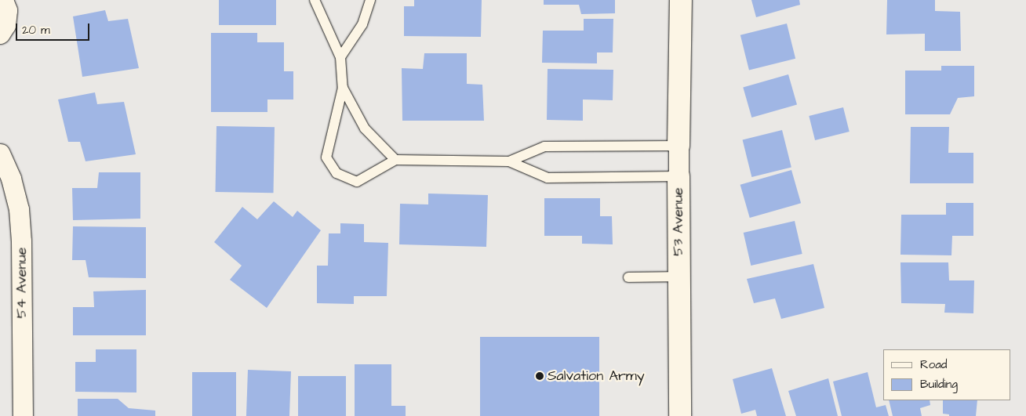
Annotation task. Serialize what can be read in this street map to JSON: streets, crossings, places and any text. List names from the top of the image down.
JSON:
{
  "streets": {
    "street": ["53 Avenue", "54 Avenue"]
  },
  "places": ["Salvation Army"],
  "legend": ["Road", "Building"],
  "scale_bar": "20 m"
}
